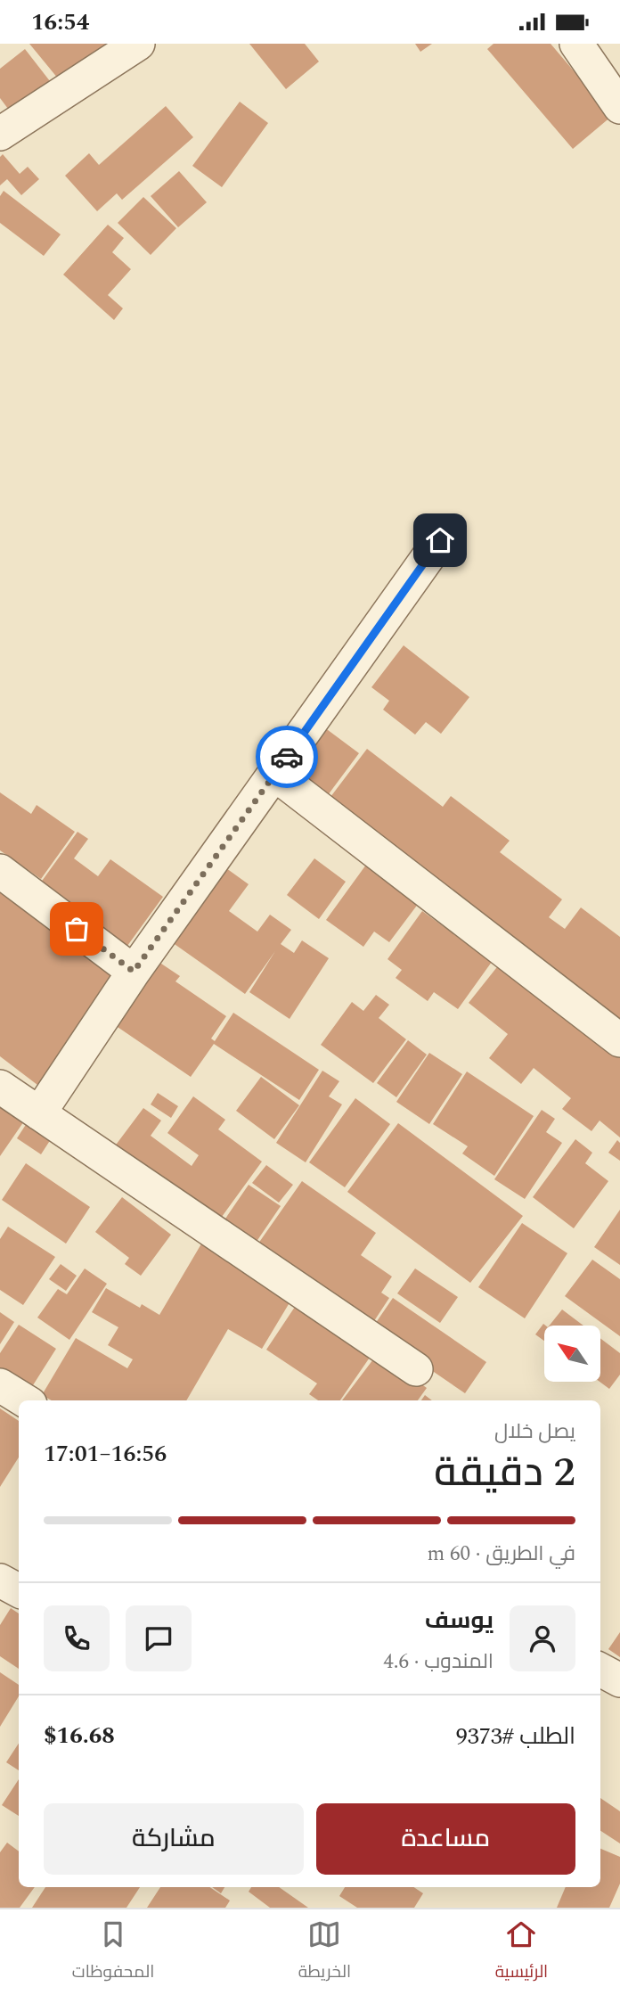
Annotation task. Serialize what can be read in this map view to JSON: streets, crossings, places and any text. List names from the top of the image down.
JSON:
{
  "north": "top left",
  "page": {
    "status": "16:54",
    "heading": ["2 دقيقة", "يصل خلال", "16:56–17:01"],
    "panel": [
      "يوسف",
      "المندوب · 4.6",
      "الطلب #9373",
      "$16.68"
    ],
    "bar": "في الطريق · 60 m",
    "buttons": ["مساعدة", "مشاركة"],
    "tabs": ["الرئيسية", "الخريطة", "المحفوظات"]
  }
}
